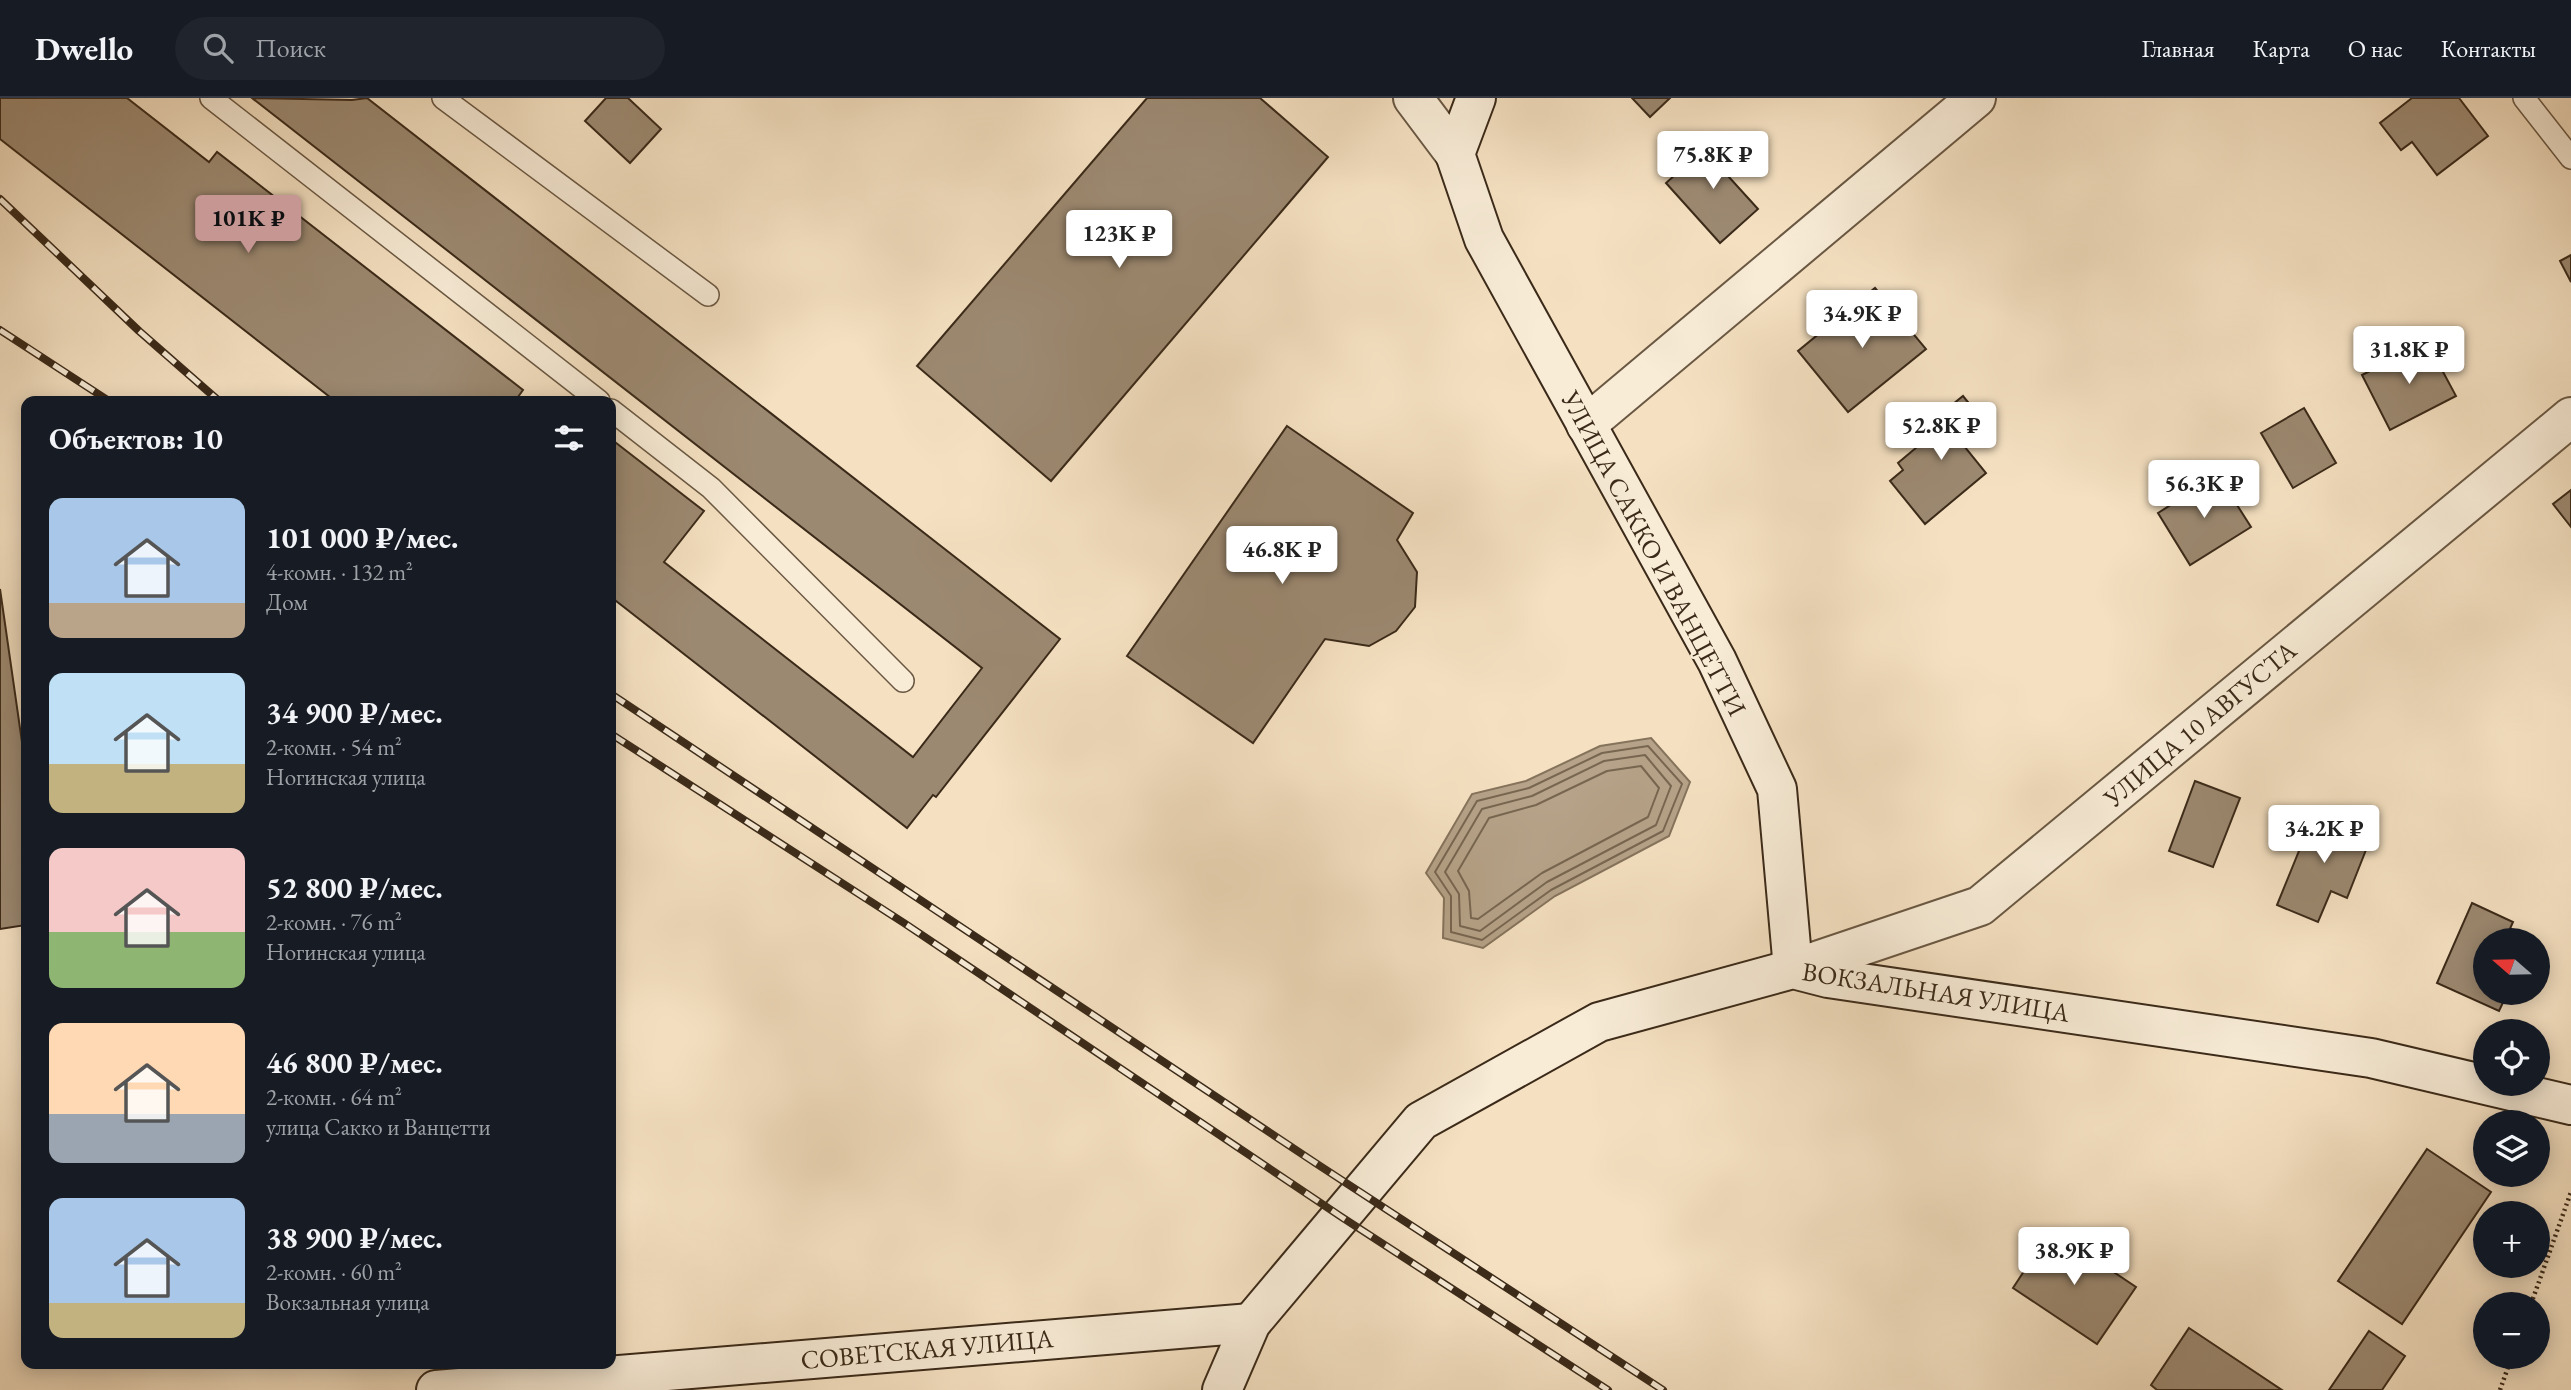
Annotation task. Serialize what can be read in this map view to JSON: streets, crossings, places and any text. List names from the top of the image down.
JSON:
{
  "streets": {
    "main road": [
      "УЛИЦА САККО И ВАНЦЕТТИ",
      "УЛИЦА 10 АВГУСТА",
      "ВОКЗАЛЬНАЯ УЛИЦА",
      "СОВЕТСКАЯ УЛИЦА"
    ]
  },
  "crossings": [
    ["УЛИЦА САККО И ВАНЦЕТТИ", "УЛИЦА 10 АВГУСТА"],
    ["УЛИЦА САККО И ВАНЦЕТТИ", "ВОКЗАЛЬНАЯ УЛИЦА"],
    ["УЛИЦА 10 АВГУСТА", "ВОКЗАЛЬНАЯ УЛИЦА"],
    ["ВОКЗАЛЬНАЯ УЛИЦА", "СОВЕТСКАЯ УЛИЦА"]
  ],
  "north": "left",
  "page": {
    "header": "Dwello",
    "search": "Поиск",
    "nav": [
      "Главная",
      "Карта",
      "О нас",
      "Контакты"
    ],
    "price": [
      "75.8K ₽",
      "101K ₽",
      "123K ₽",
      "34.9K ₽",
      "31.8K ₽",
      "52.8K ₽",
      "56.3K ₽",
      "46.8K ₽",
      "34.2K ₽",
      "38.9K ₽"
    ],
    "heading": "Объектов: 10",
    "list": [
      {
        "name": "101 000 ₽/мес.",
        "note": "4-комн. · 132 m² · Дом"
      },
      {
        "name": "34 900 ₽/мес.",
        "note": "2-комн. · 54 m² · Ногинская улица"
      },
      {
        "name": "52 800 ₽/мес.",
        "note": "2-комн. · 76 m² · Ногинская улица"
      },
      {
        "name": "46 800 ₽/мес.",
        "note": "2-комн. · 64 m² · улица Сакко и Ванцетти"
      },
      {
        "name": "38 900 ₽/мес.",
        "note": "2-комн. · 60 m² · Вокзальная улица"
      }
    ],
    "map_buttons": ["+", "−"]
  }
}
